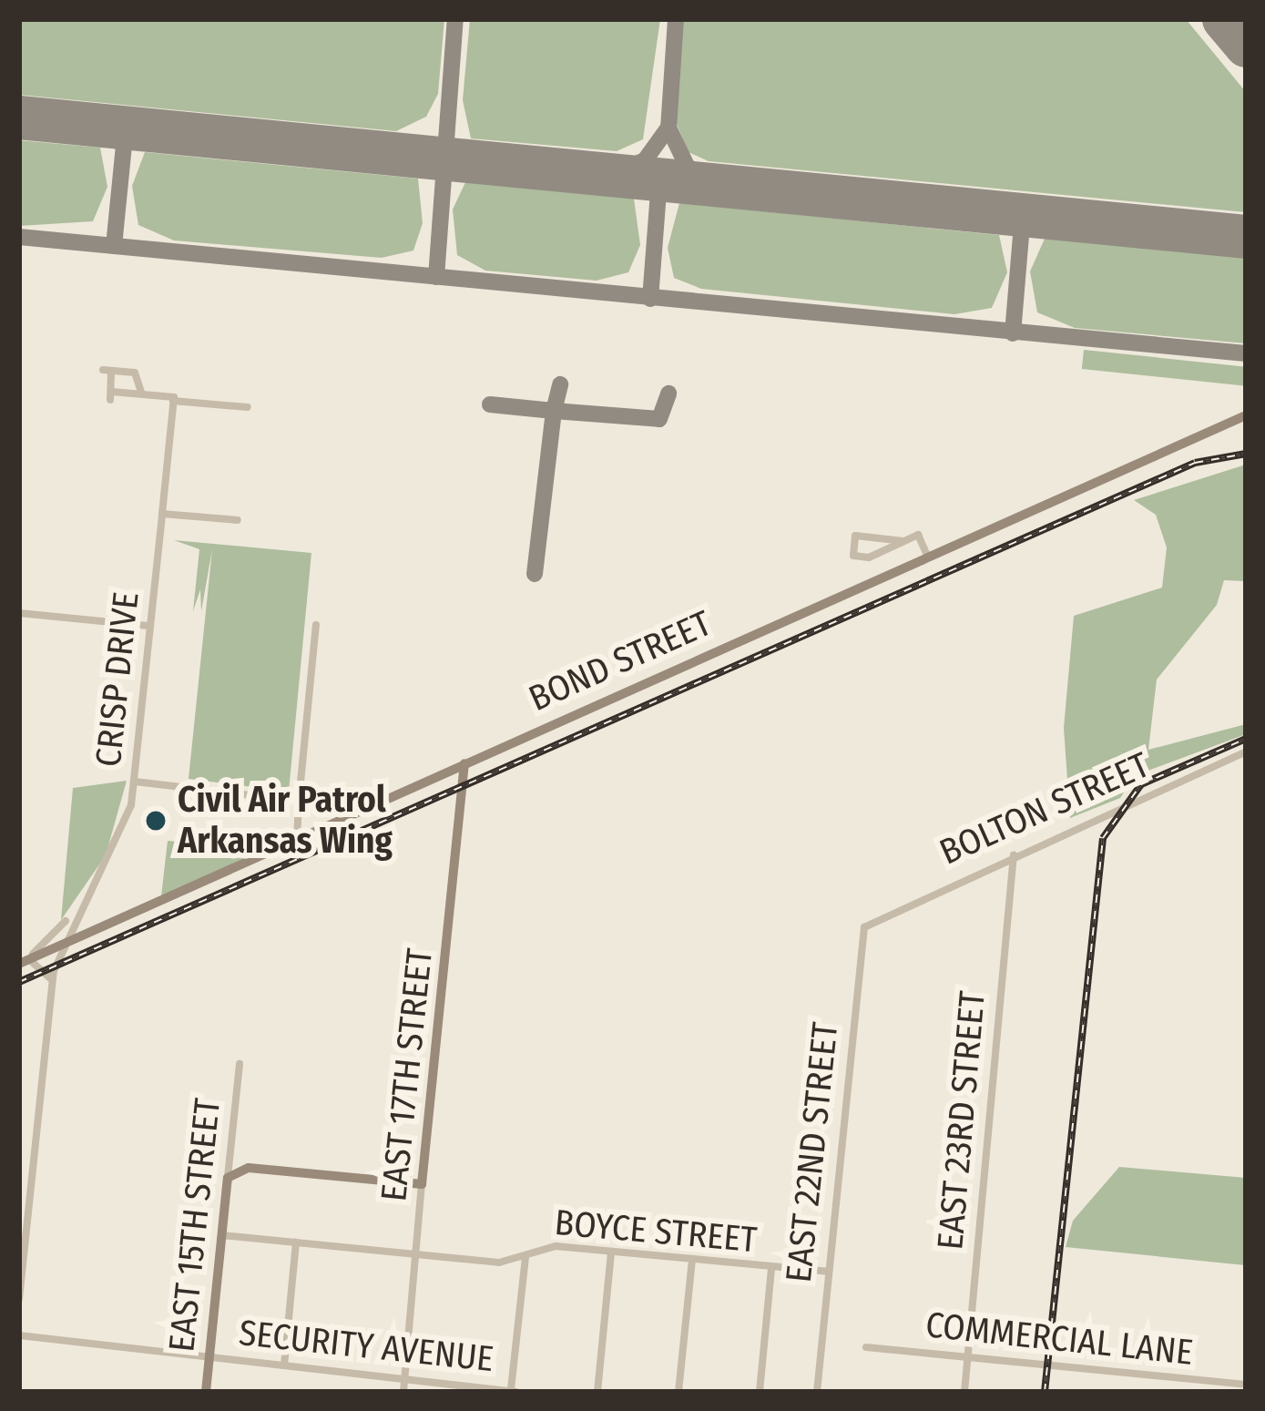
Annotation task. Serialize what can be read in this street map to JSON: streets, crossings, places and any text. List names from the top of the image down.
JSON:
{
  "streets": {
    "street": [
      "BOND STREET",
      "CRISP DRIVE",
      "BOLTON STREET",
      "EAST 17TH STREET",
      "EAST 23RD STREET",
      "EAST 22ND STREET",
      "EAST 15TH STREET",
      "BOYCE STREET",
      "COMMERCIAL LANE",
      "SECURITY AVENUE"
    ]
  },
  "crossings": [
    ["BOND STREET", "CRISP DRIVE"],
    ["BOND STREET", "EAST 17TH STREET"],
    ["BOLTON STREET", "EAST 23RD STREET"],
    ["BOLTON STREET", "EAST 22ND STREET"],
    ["EAST 17TH STREET", "BOYCE STREET"],
    ["EAST 17TH STREET", "SECURITY AVENUE"],
    ["EAST 23RD STREET", "COMMERCIAL LANE"],
    ["EAST 22ND STREET", "BOYCE STREET"],
    ["EAST 15TH STREET", "BOYCE STREET"],
    ["EAST 15TH STREET", "SECURITY AVENUE"]
  ],
  "places": ["Civil Air Patrol Arkansas Wing"]
}
